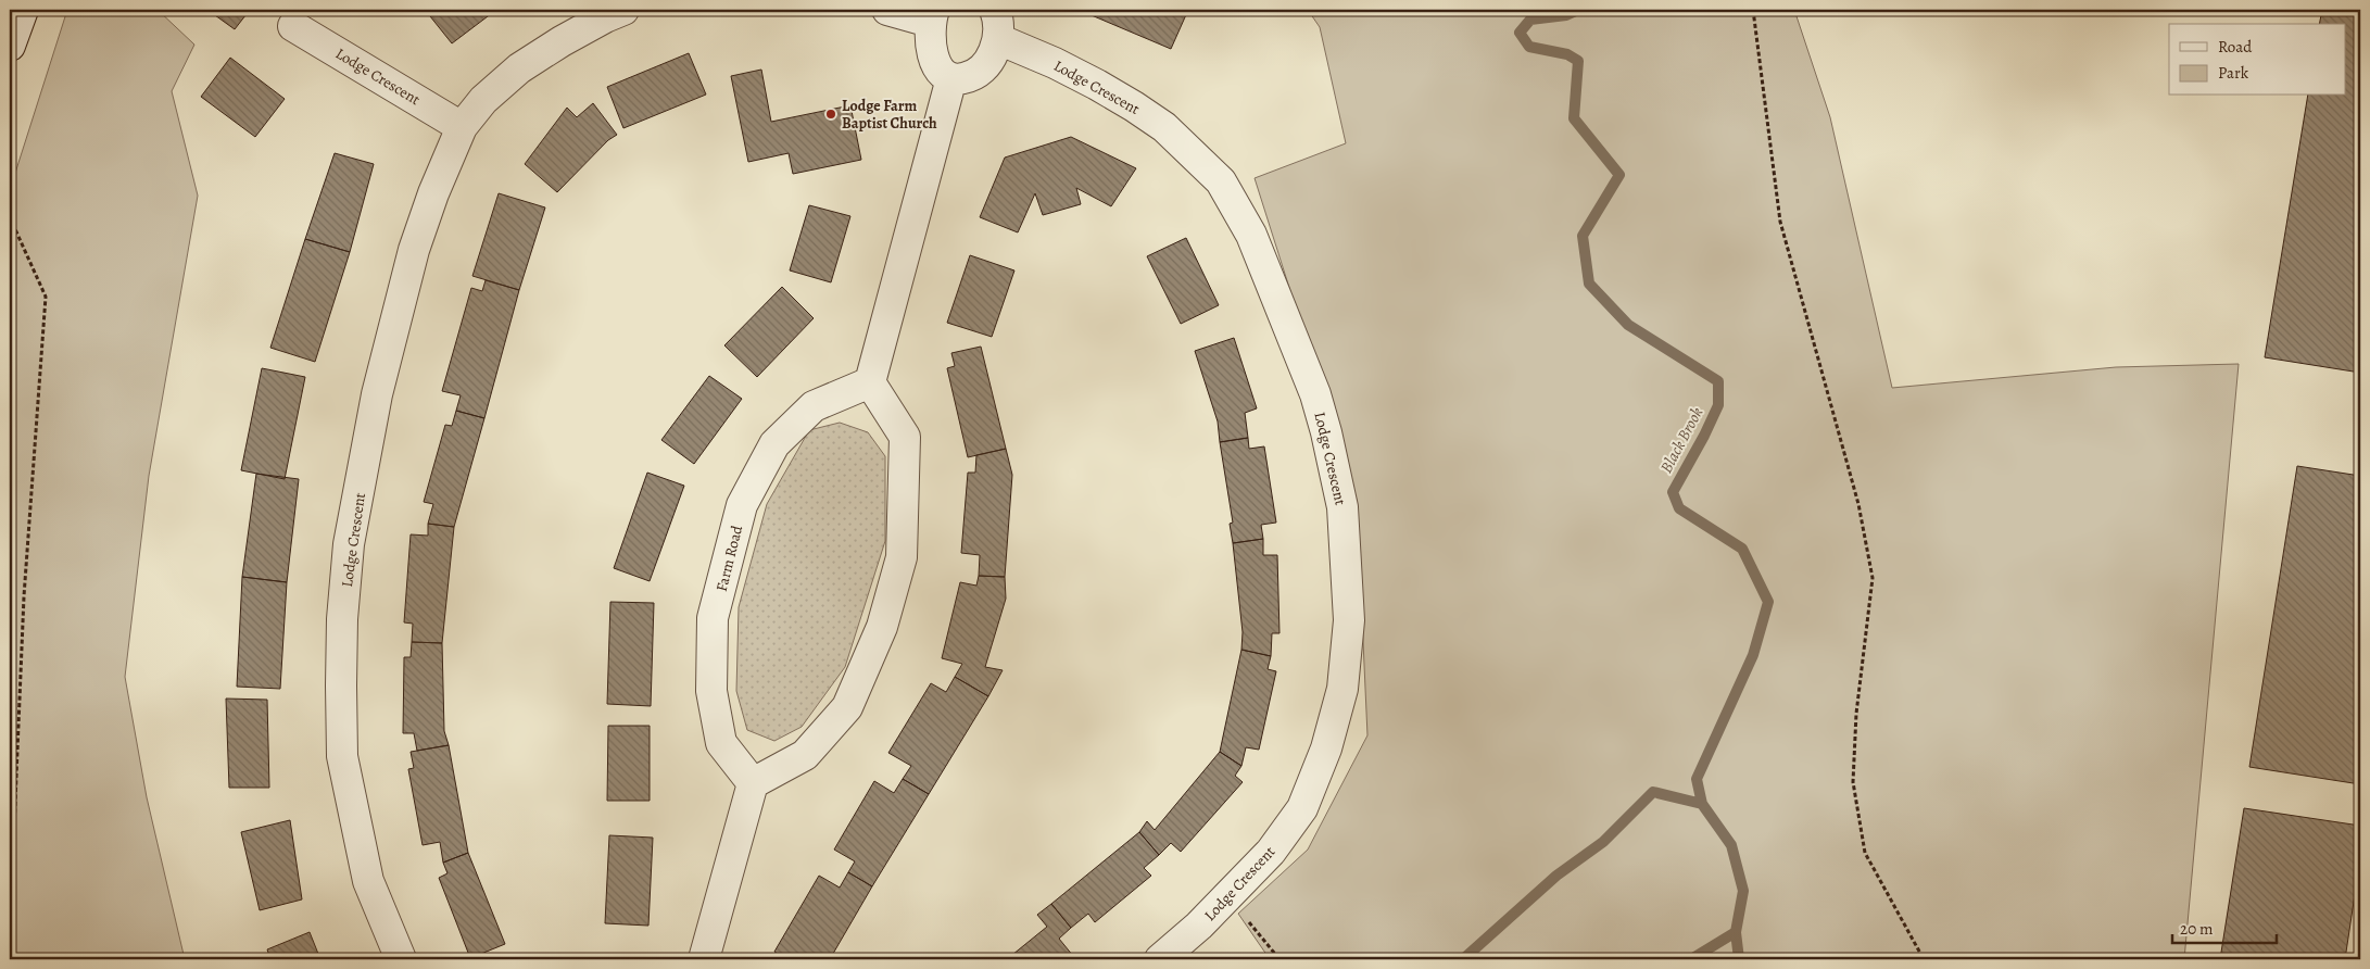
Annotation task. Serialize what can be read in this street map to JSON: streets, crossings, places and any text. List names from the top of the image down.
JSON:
{
  "streets": {
    "street": ["Lodge Crescent", "Farm Road"]
  },
  "water": ["Black Brook"],
  "places": ["Lodge Farm Baptist Church"],
  "legend": ["Road", "Park"],
  "scale_bar": "20 m"
}
